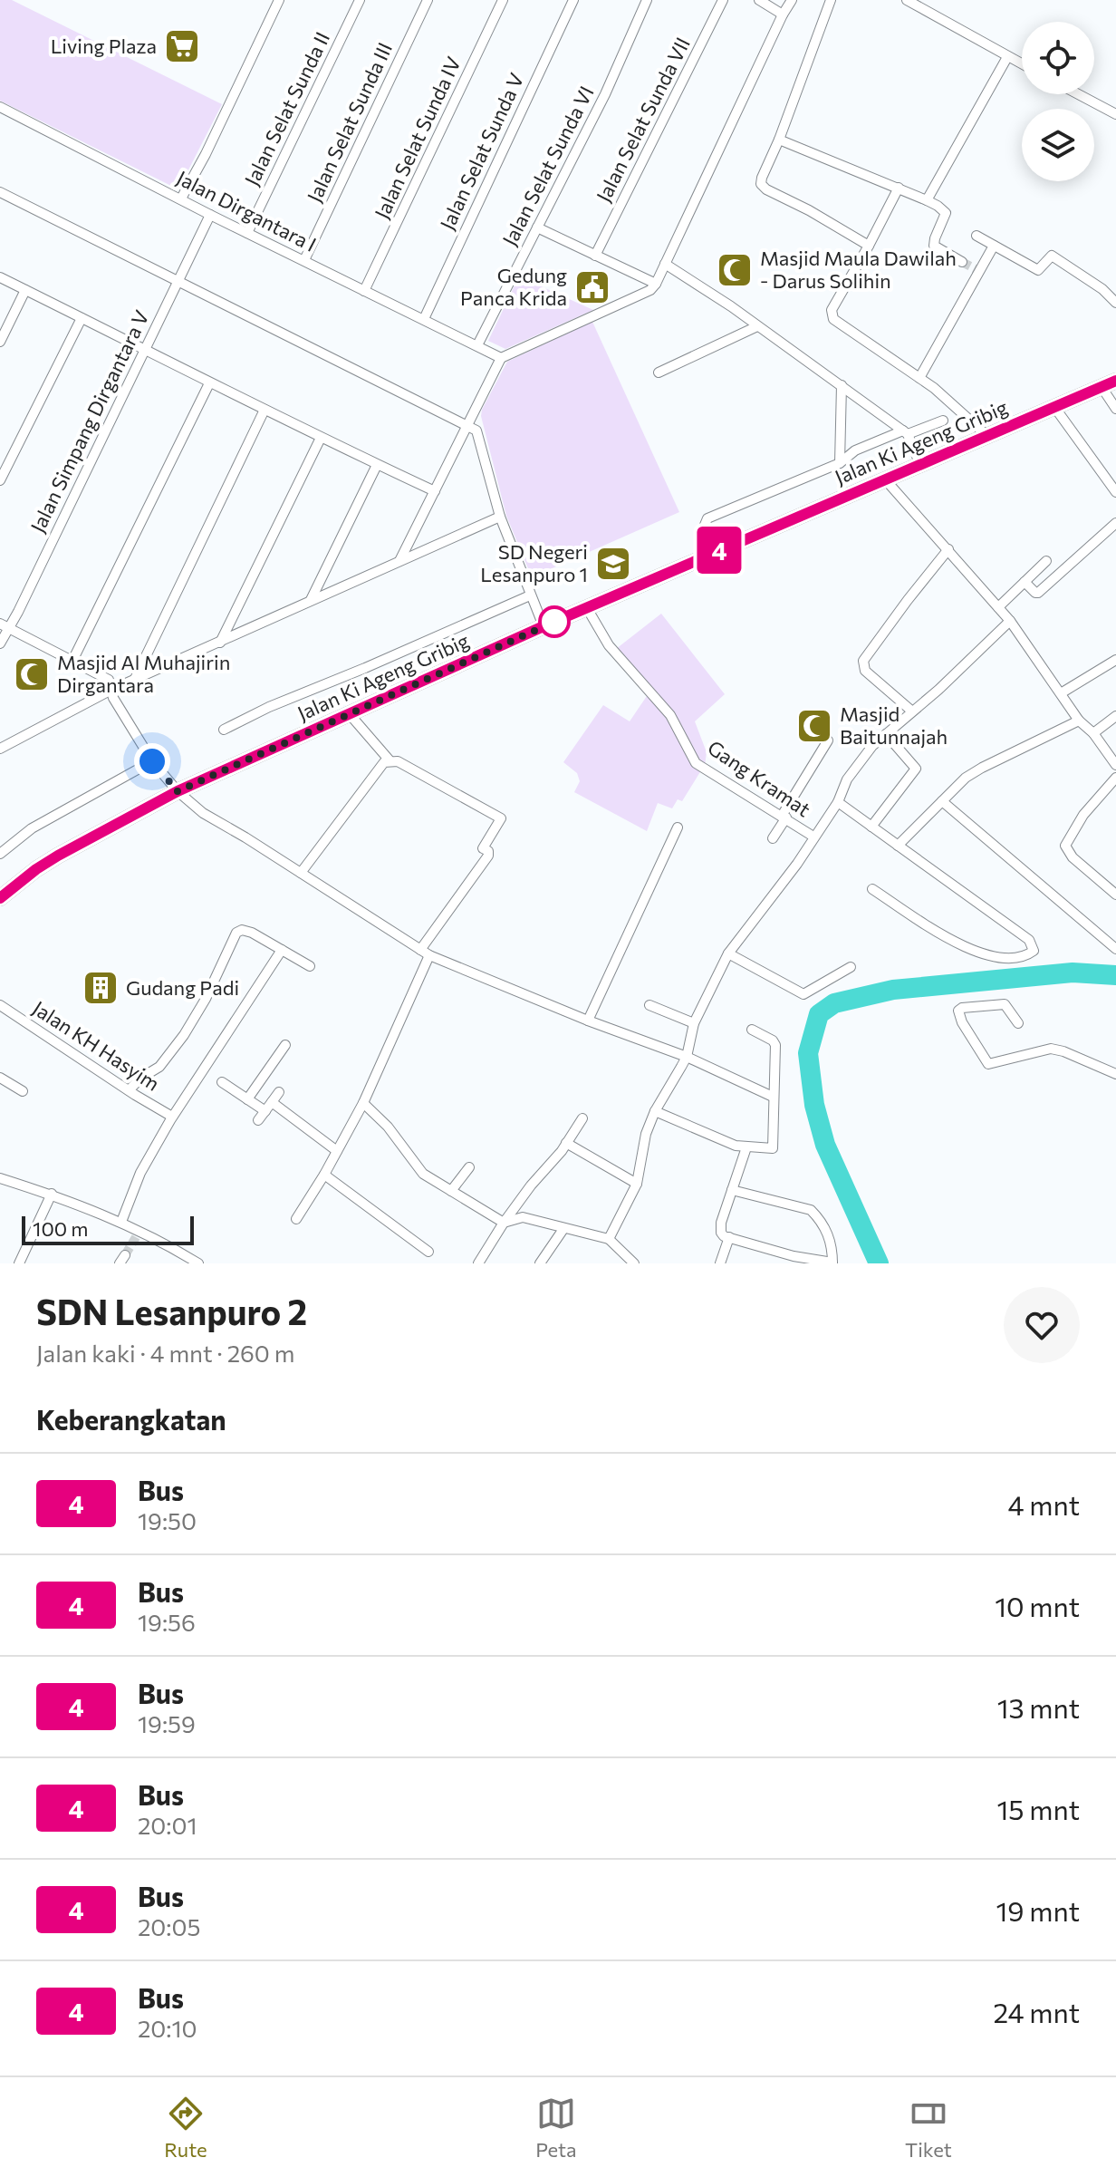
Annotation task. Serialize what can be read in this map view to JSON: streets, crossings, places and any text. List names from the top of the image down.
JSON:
{
  "streets": {
    "main road": ["Jalan Ki Ageng Gribig"],
    "street": [
      "Jalan Selat Sunda II",
      "Jalan Selat Sunda VII",
      "Jalan Selat Sunda III",
      "Jalan Selat Sunda IV",
      "Jalan Selat Sunda V",
      "Jalan Selat Sunda VI",
      "Jalan Dirgantara I",
      "Jalan Simpang Dirgantara V",
      "Gang Kramat",
      "Jalan KH Hasyim"
    ]
  },
  "crossings": [
    ["Jalan Selat Sunda II", "Jalan Dirgantara I"],
    ["Jalan Selat Sunda III", "Jalan Dirgantara I"],
    ["Jalan Selat Sunda IV", "Jalan Dirgantara I"],
    ["Jalan Selat Sunda V", "Jalan Dirgantara I"],
    ["Jalan Selat Sunda VI", "Jalan Dirgantara I"],
    ["Jalan Dirgantara I", "Jalan Simpang Dirgantara V"],
    ["Jalan Ki Ageng Gribig", "Gang Kramat"]
  ],
  "places": {
    "supermarket": ["Living Plaza"],
    "mosque": ["Masjid Maula Dawilah - Darus Solihin", "Masjid Al Muhajirin Dirgantara", "Masjid Baitunnajah"],
    "public building": ["Gedung Panca Krida"],
    "school or university": ["SD Negeri Lesanpuro 1"],
    "building": ["Gudang Padi"]
  },
  "lines": ["bus line 4"],
  "scale_bar": "100 m",
  "page": {
    "on_map": "4",
    "scale": "100 m",
    "heading": [
      ["SDN Lesanpuro 2", "Jalan kaki · 4 mnt · 260 m"],
      "Keberangkatan"
    ],
    "list": [
      {
        "mark": "4",
        "name": "Bus",
        "note": "19:50",
        "value": "4 mnt"
      },
      {
        "mark": "4",
        "name": "Bus",
        "note": "19:56",
        "value": "10 mnt"
      },
      {
        "mark": "4",
        "name": "Bus",
        "note": "19:59",
        "value": "13 mnt"
      },
      {
        "mark": "4",
        "name": "Bus",
        "note": "20:01",
        "value": "15 mnt"
      },
      {
        "mark": "4",
        "name": "Bus",
        "note": "20:05",
        "value": "19 mnt"
      },
      {
        "mark": "4",
        "name": "Bus",
        "note": "20:10",
        "value": "24 mnt"
      }
    ],
    "tabs": ["Rute", "Peta", "Tiket"]
  }
}
